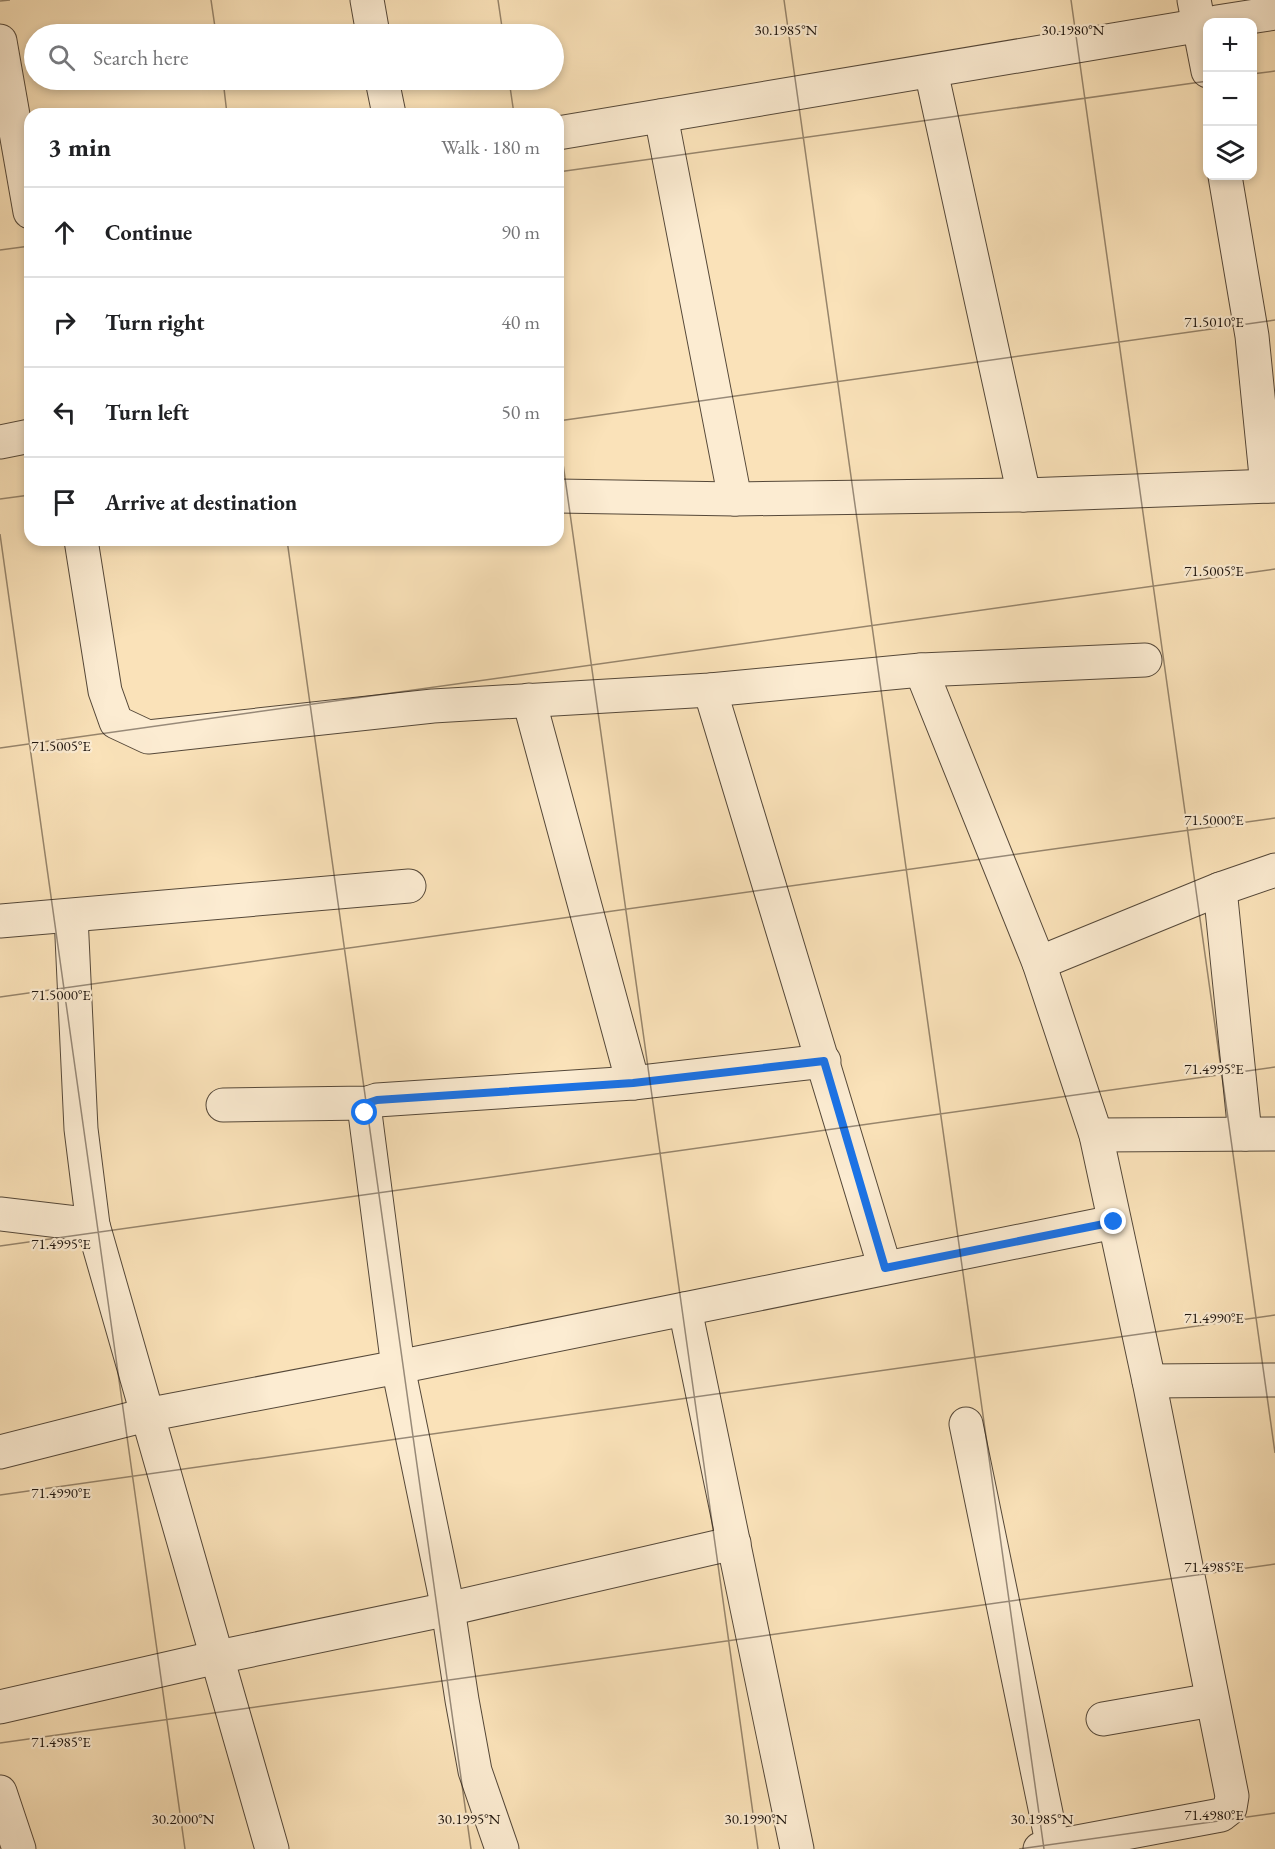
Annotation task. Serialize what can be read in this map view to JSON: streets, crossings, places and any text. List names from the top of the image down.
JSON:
{
  "page": {
    "map_buttons": ["+", "−"],
    "search": "Search here",
    "heading": ["3 min", "Walk · 180 m"],
    "list": [
      ["Continue", "90 m"],
      ["Turn right", "40 m"],
      ["Turn left", "50 m"],
      "Arrive at destination"
    ]
  },
  "coordinates": [
    "30.1985°N",
    "30.1980°N",
    "71.5010°E",
    "71.5005°E",
    "71.5000°E",
    "71.4995°E",
    "71.4990°E",
    "71.4985°E",
    "71.4980°E",
    "30.2000°N",
    "30.1995°N",
    "30.1990°N"
  ]
}
